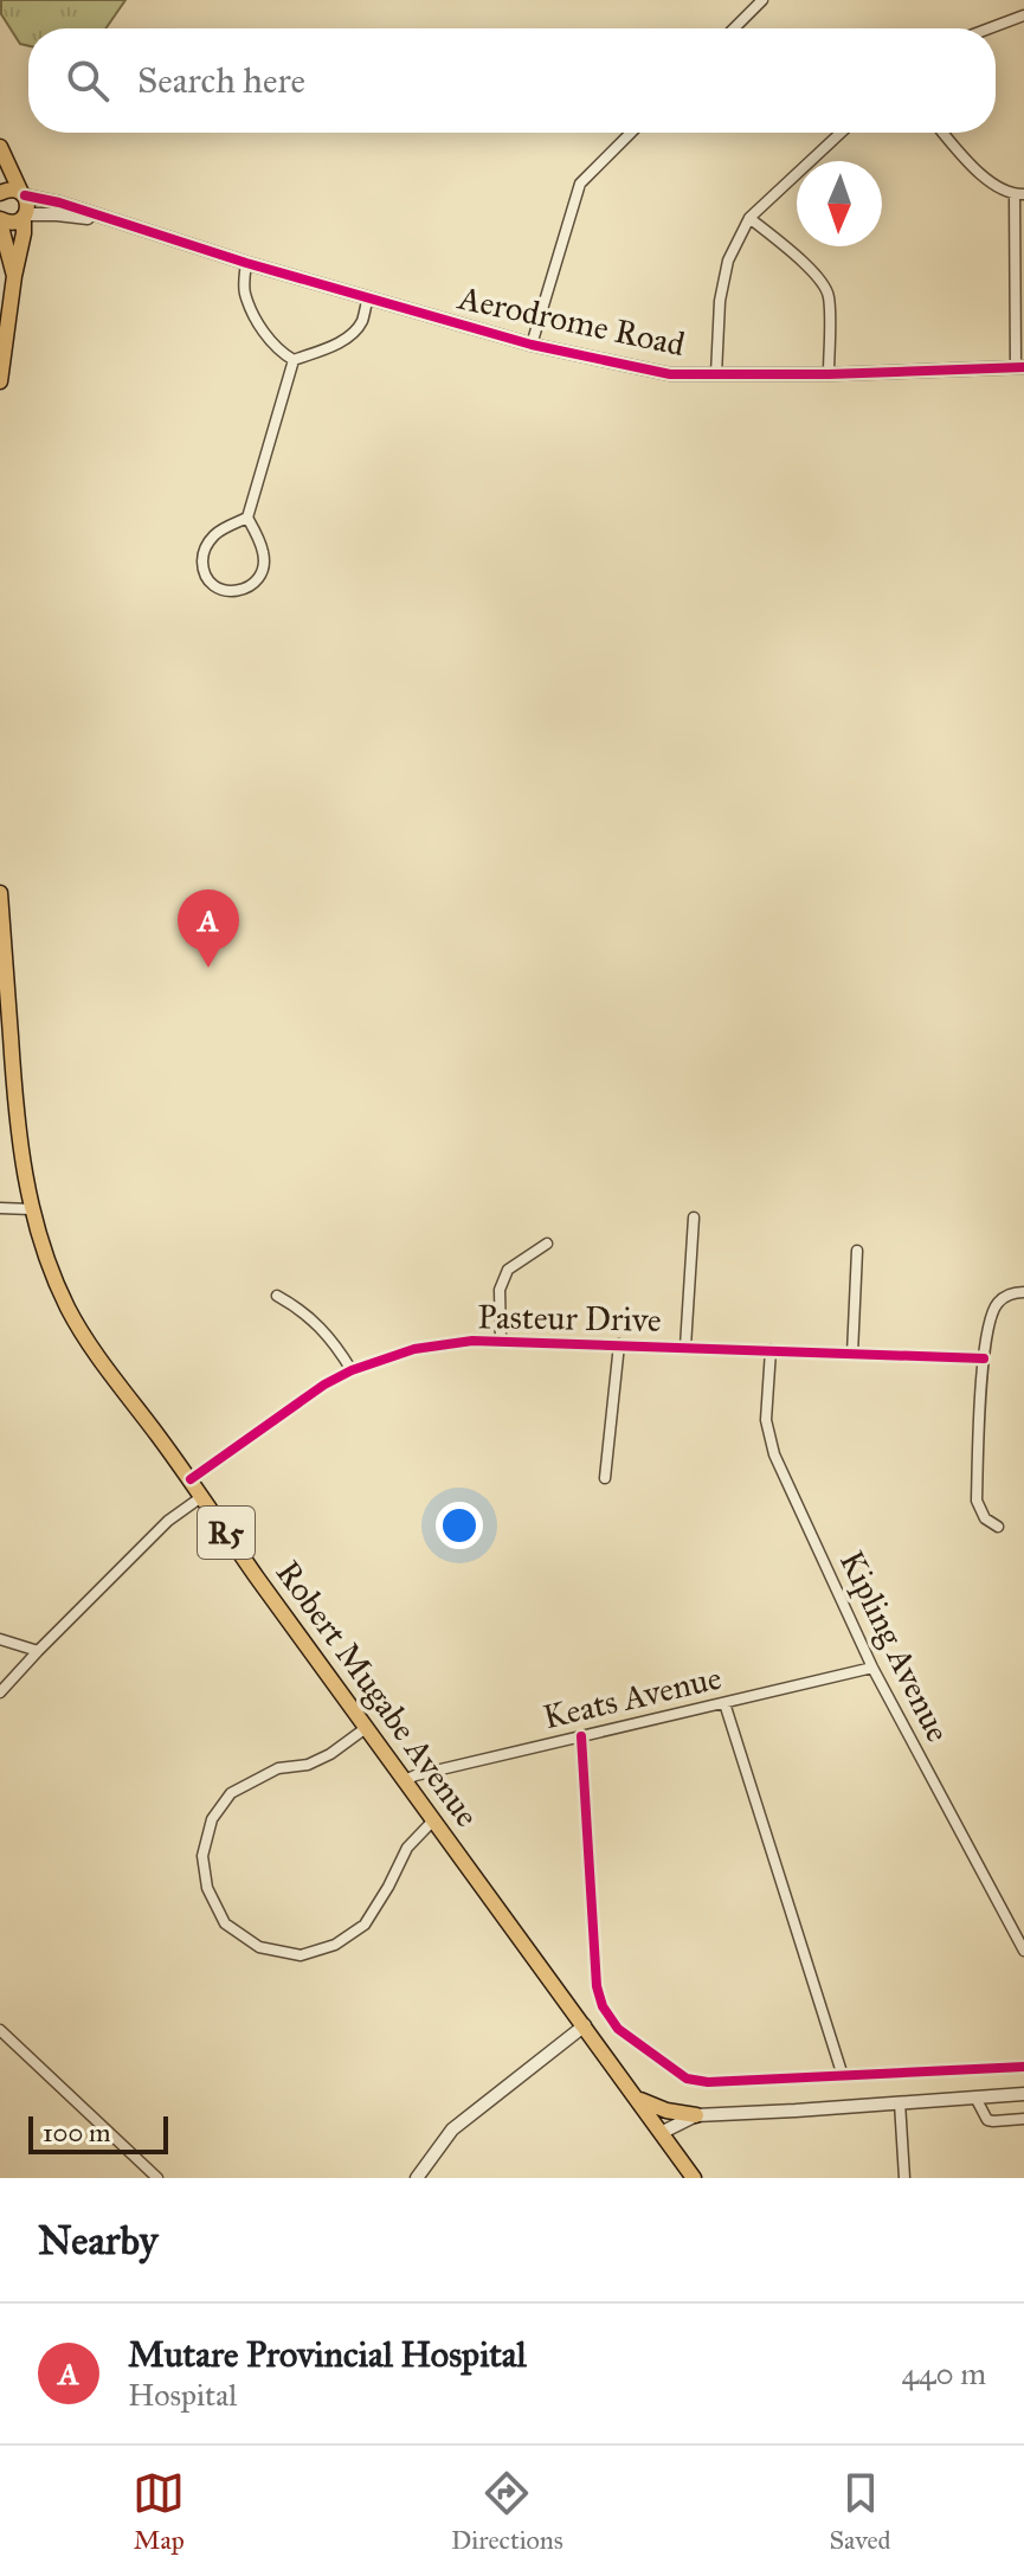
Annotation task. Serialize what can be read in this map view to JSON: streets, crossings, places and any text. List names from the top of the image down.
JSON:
{
  "streets": {
    "highway": ["R5", "Robert Mugabe Avenue"],
    "street": [
      "Aerodrome Road",
      "Pasteur Drive",
      "Kipling Avenue",
      "Keats Avenue"
    ]
  },
  "crossings": [
    ["Pasteur Drive", "Kipling Avenue"],
    ["Pasteur Drive", "Robert Mugabe Avenue"],
    ["Kipling Avenue", "Keats Avenue"],
    ["Robert Mugabe Avenue", "Keats Avenue"]
  ],
  "scale_bar": "100 m",
  "north": "bottom",
  "page": {
    "search": "Search here",
    "pins": "A",
    "scale": "100 m",
    "heading": "Nearby",
    "list": [
      {
        "mark": "A",
        "name": "Mutare Provincial Hospital",
        "note": "Hospital",
        "value": "440 m"
      }
    ],
    "nav": ["Map", "Directions", "Saved"]
  }
}
